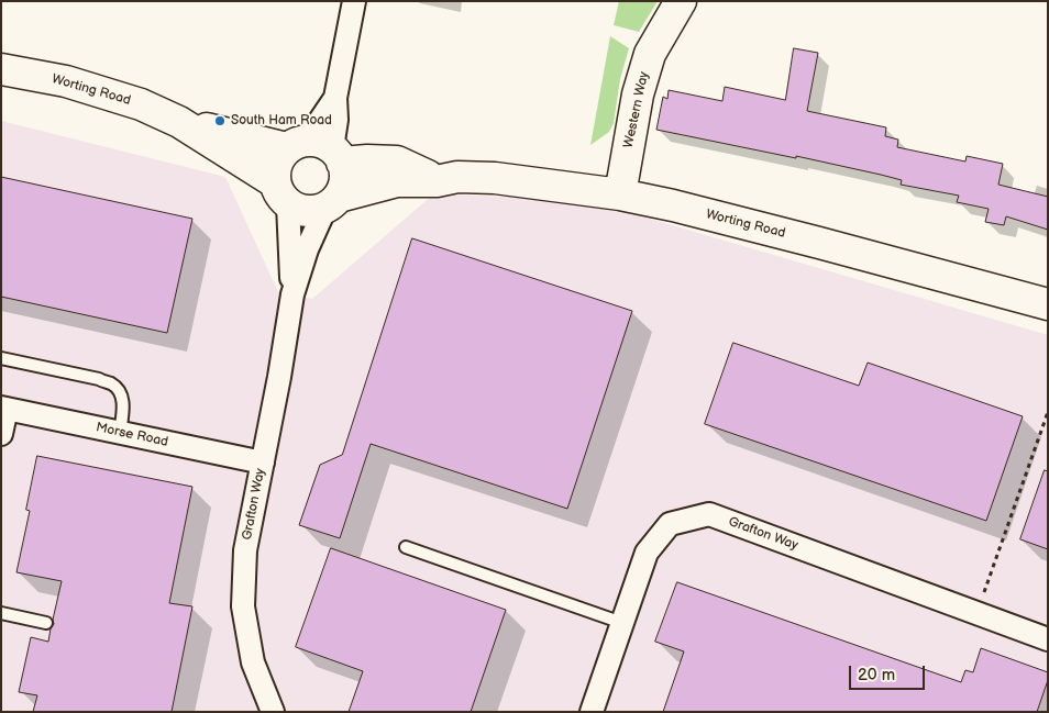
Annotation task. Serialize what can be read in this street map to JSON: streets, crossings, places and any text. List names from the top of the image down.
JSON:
{
  "streets": {
    "street": [
      "Worting Road",
      "Western Way",
      "Morse Road",
      "Grafton Way"
    ]
  },
  "crossings": [
    ["Worting Road", "Western Way"],
    ["Worting Road", "Grafton Way"],
    ["Morse Road", "Grafton Way"]
  ],
  "places": ["South Ham Road"],
  "scale_bar": "20 m"
}
